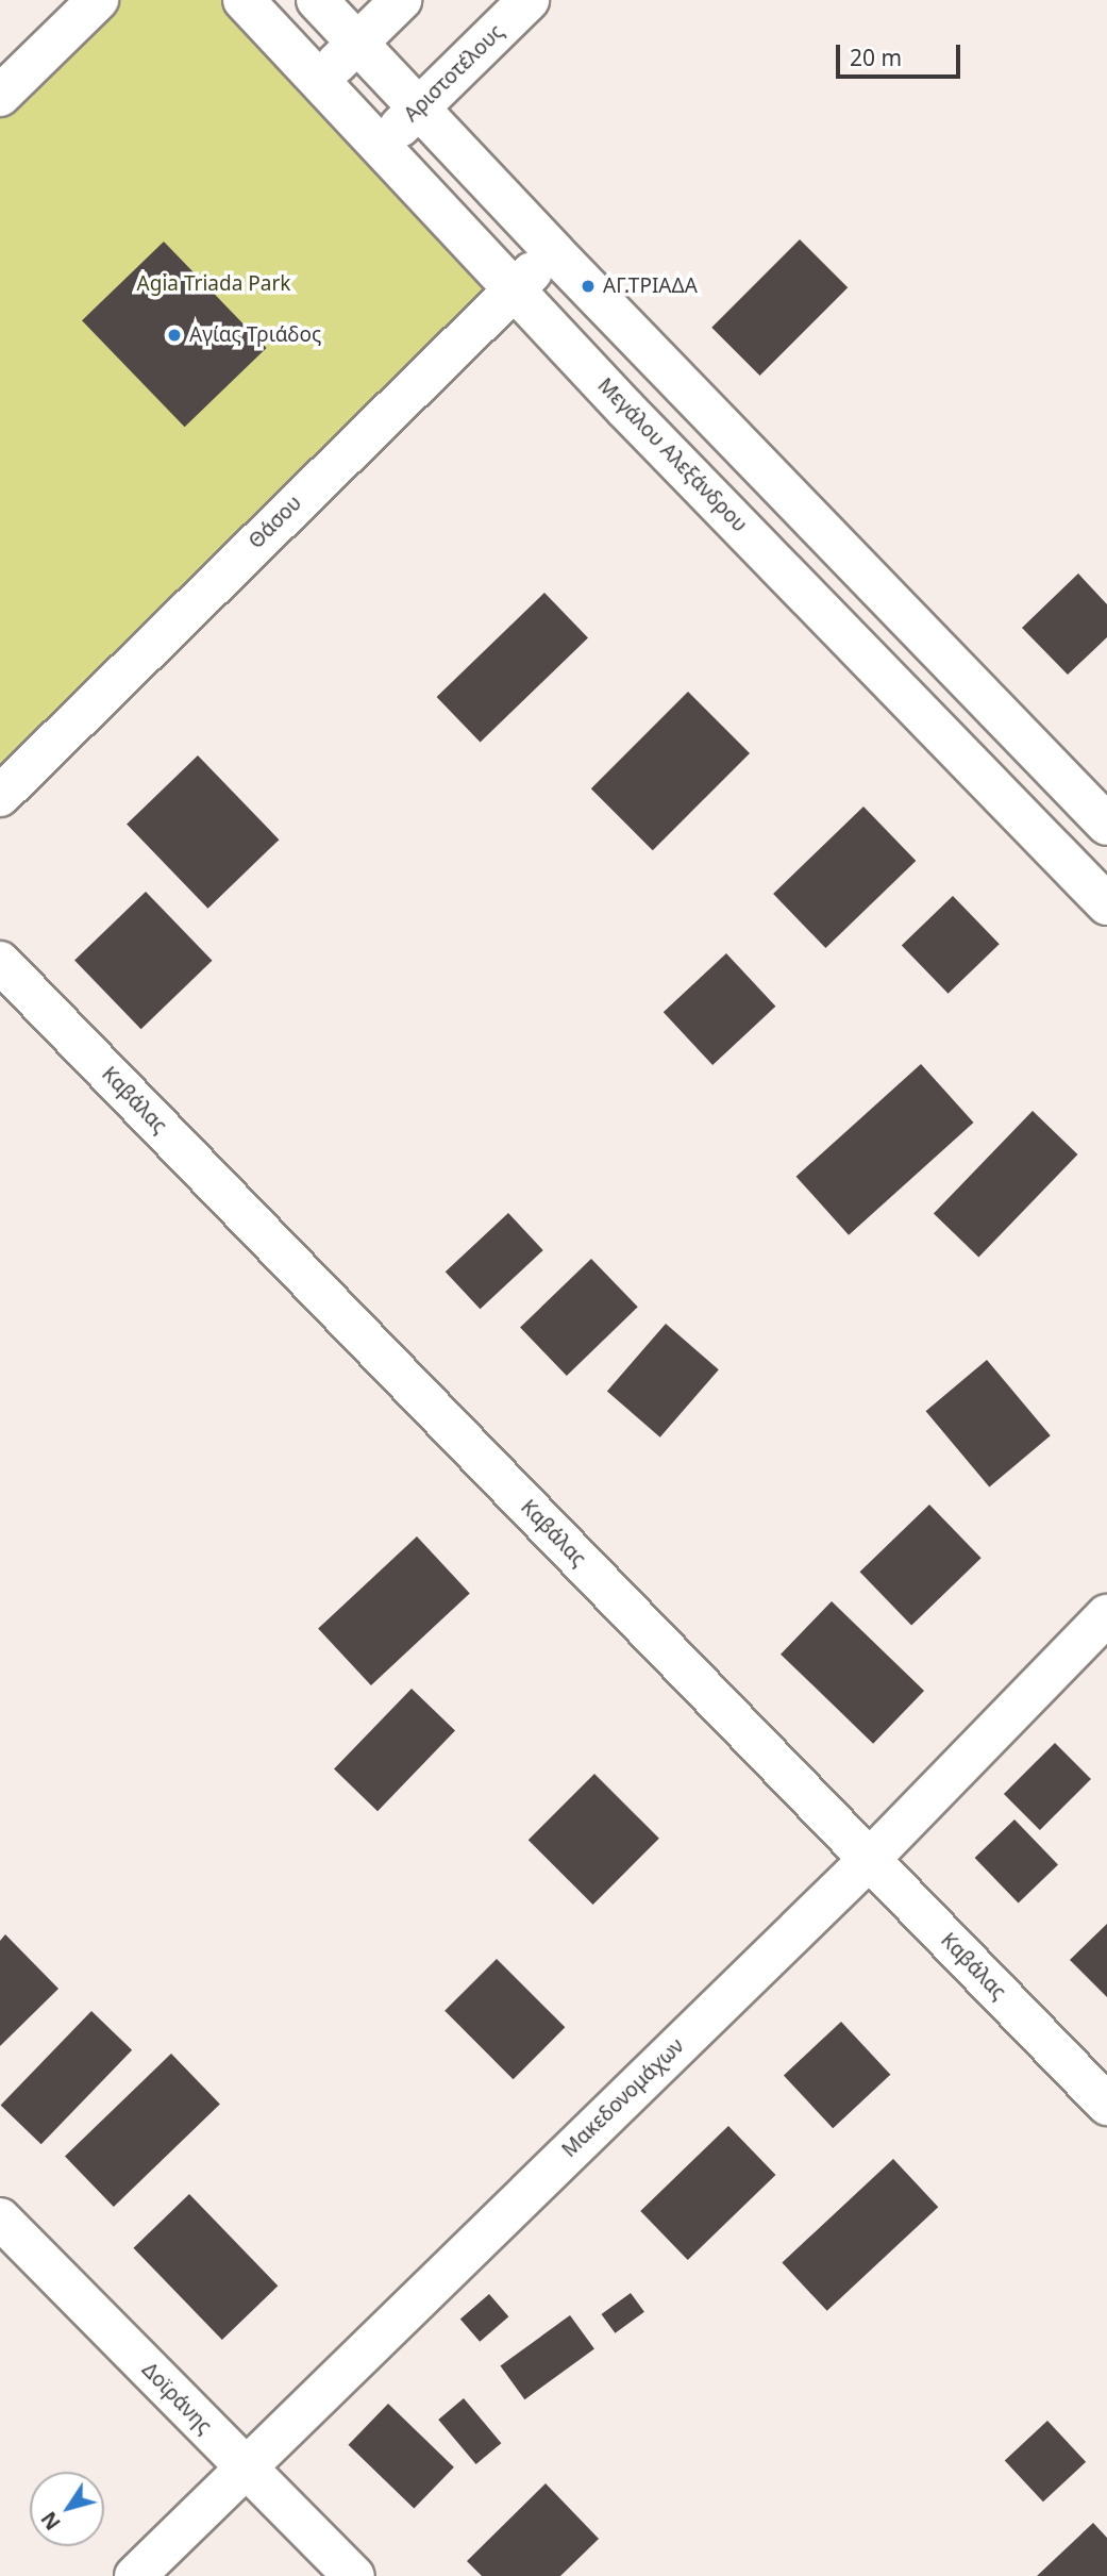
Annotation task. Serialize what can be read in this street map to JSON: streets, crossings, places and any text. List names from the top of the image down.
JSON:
{
  "streets": {
    "street": [
      "Αριστοτέλους",
      "Μεγάλου Αλεξάνδρου",
      "Θάσου",
      "Καβάλας",
      "Μακεδονομάχων",
      "Δοϊράνης"
    ]
  },
  "crossings": [
    ["Αριστοτέλους", "Μεγάλου Αλεξάνδρου"],
    ["Μεγάλου Αλεξάνδρου", "Θάσου"],
    ["Καβάλας", "Μακεδονομάχων"],
    ["Μακεδονομάχων", "Δοϊράνης"]
  ],
  "parks": ["Agia Triada Park"],
  "places": ["ΑΓ.ΤΡΙΑΔΑ", "Αγίας Τριάδος"],
  "scale_bar": "20 m",
  "north": "bottom left"
}
